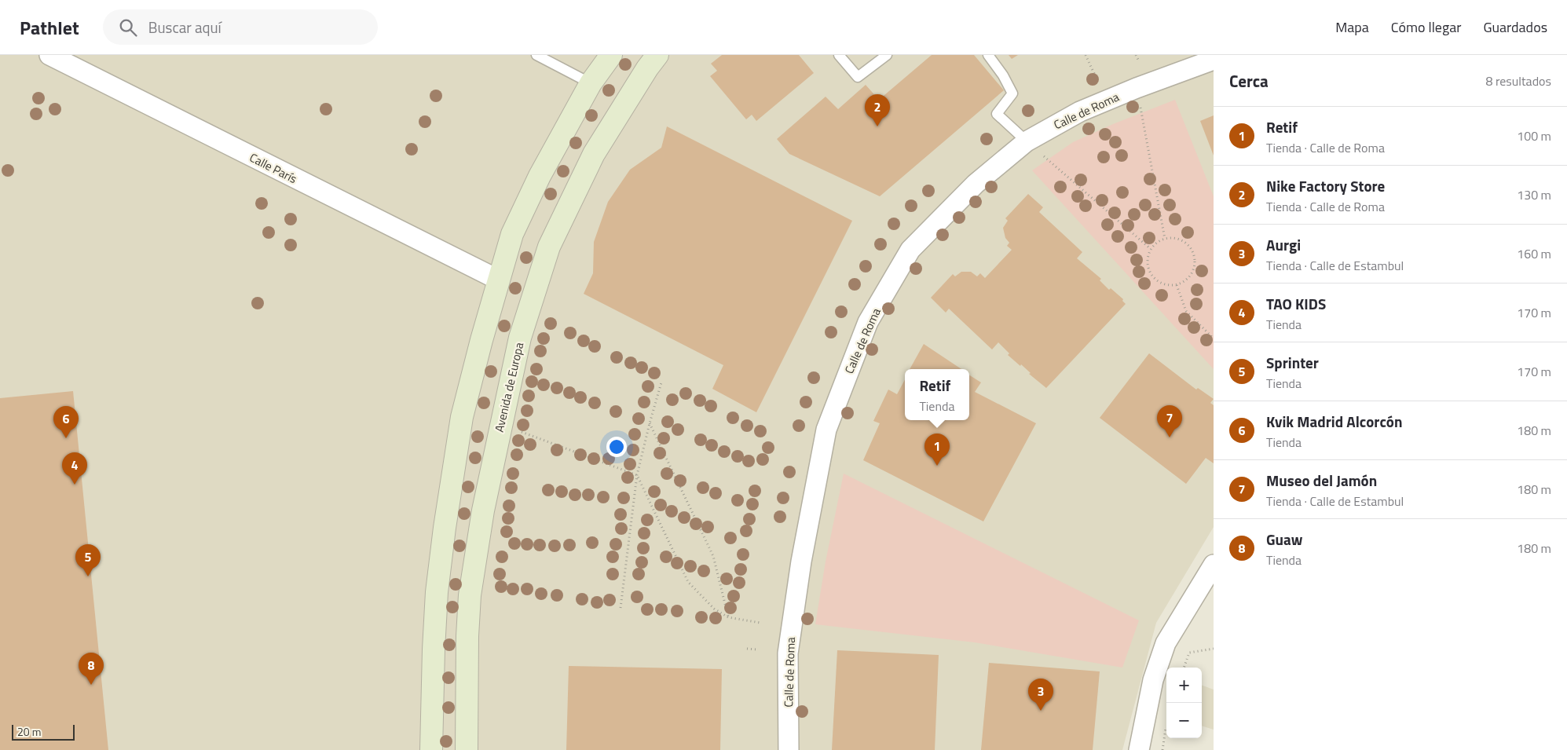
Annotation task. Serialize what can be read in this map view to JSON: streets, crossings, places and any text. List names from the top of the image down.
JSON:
{
  "streets": {
    "street": ["Calle de Roma", "Calle París", "Avenida de Europa"]
  },
  "scale_bar": "20 m",
  "page": {
    "header": "Pathlet",
    "search": "Buscar aquí",
    "nav": ["Mapa", "Cómo llegar", "Guardados"],
    "heading": ["Cerca", "8 resultados"],
    "pins": [
      "2",
      "7",
      "6",
      "1",
      "4",
      "5",
      "8",
      "3"
    ],
    "list": [
      {
        "mark": "1",
        "name": "Retif",
        "note": "Tienda · Calle de Roma",
        "value": "100 m"
      },
      {
        "mark": "2",
        "name": "Nike Factory Store",
        "note": "Tienda · Calle de Roma",
        "value": "130 m"
      },
      {
        "mark": "3",
        "name": "Aurgi",
        "note": "Tienda · Calle de Estambul",
        "value": "160 m"
      },
      {
        "mark": "4",
        "name": "TAO KIDS",
        "note": "Tienda",
        "value": "170 m"
      },
      {
        "mark": "5",
        "name": "Sprinter",
        "note": "Tienda",
        "value": "170 m"
      },
      {
        "mark": "6",
        "name": "Kvik Madrid Alcorcón",
        "note": "Tienda",
        "value": "180 m"
      },
      {
        "mark": "7",
        "name": "Museo del Jamón",
        "note": "Tienda · Calle de Estambul",
        "value": "180 m"
      },
      {
        "mark": "8",
        "name": "Guaw",
        "note": "Tienda",
        "value": "180 m"
      }
    ],
    "popup": ["Retif", "Tienda"],
    "map_buttons": ["+", "−"],
    "scale": "20 m"
  }
}
